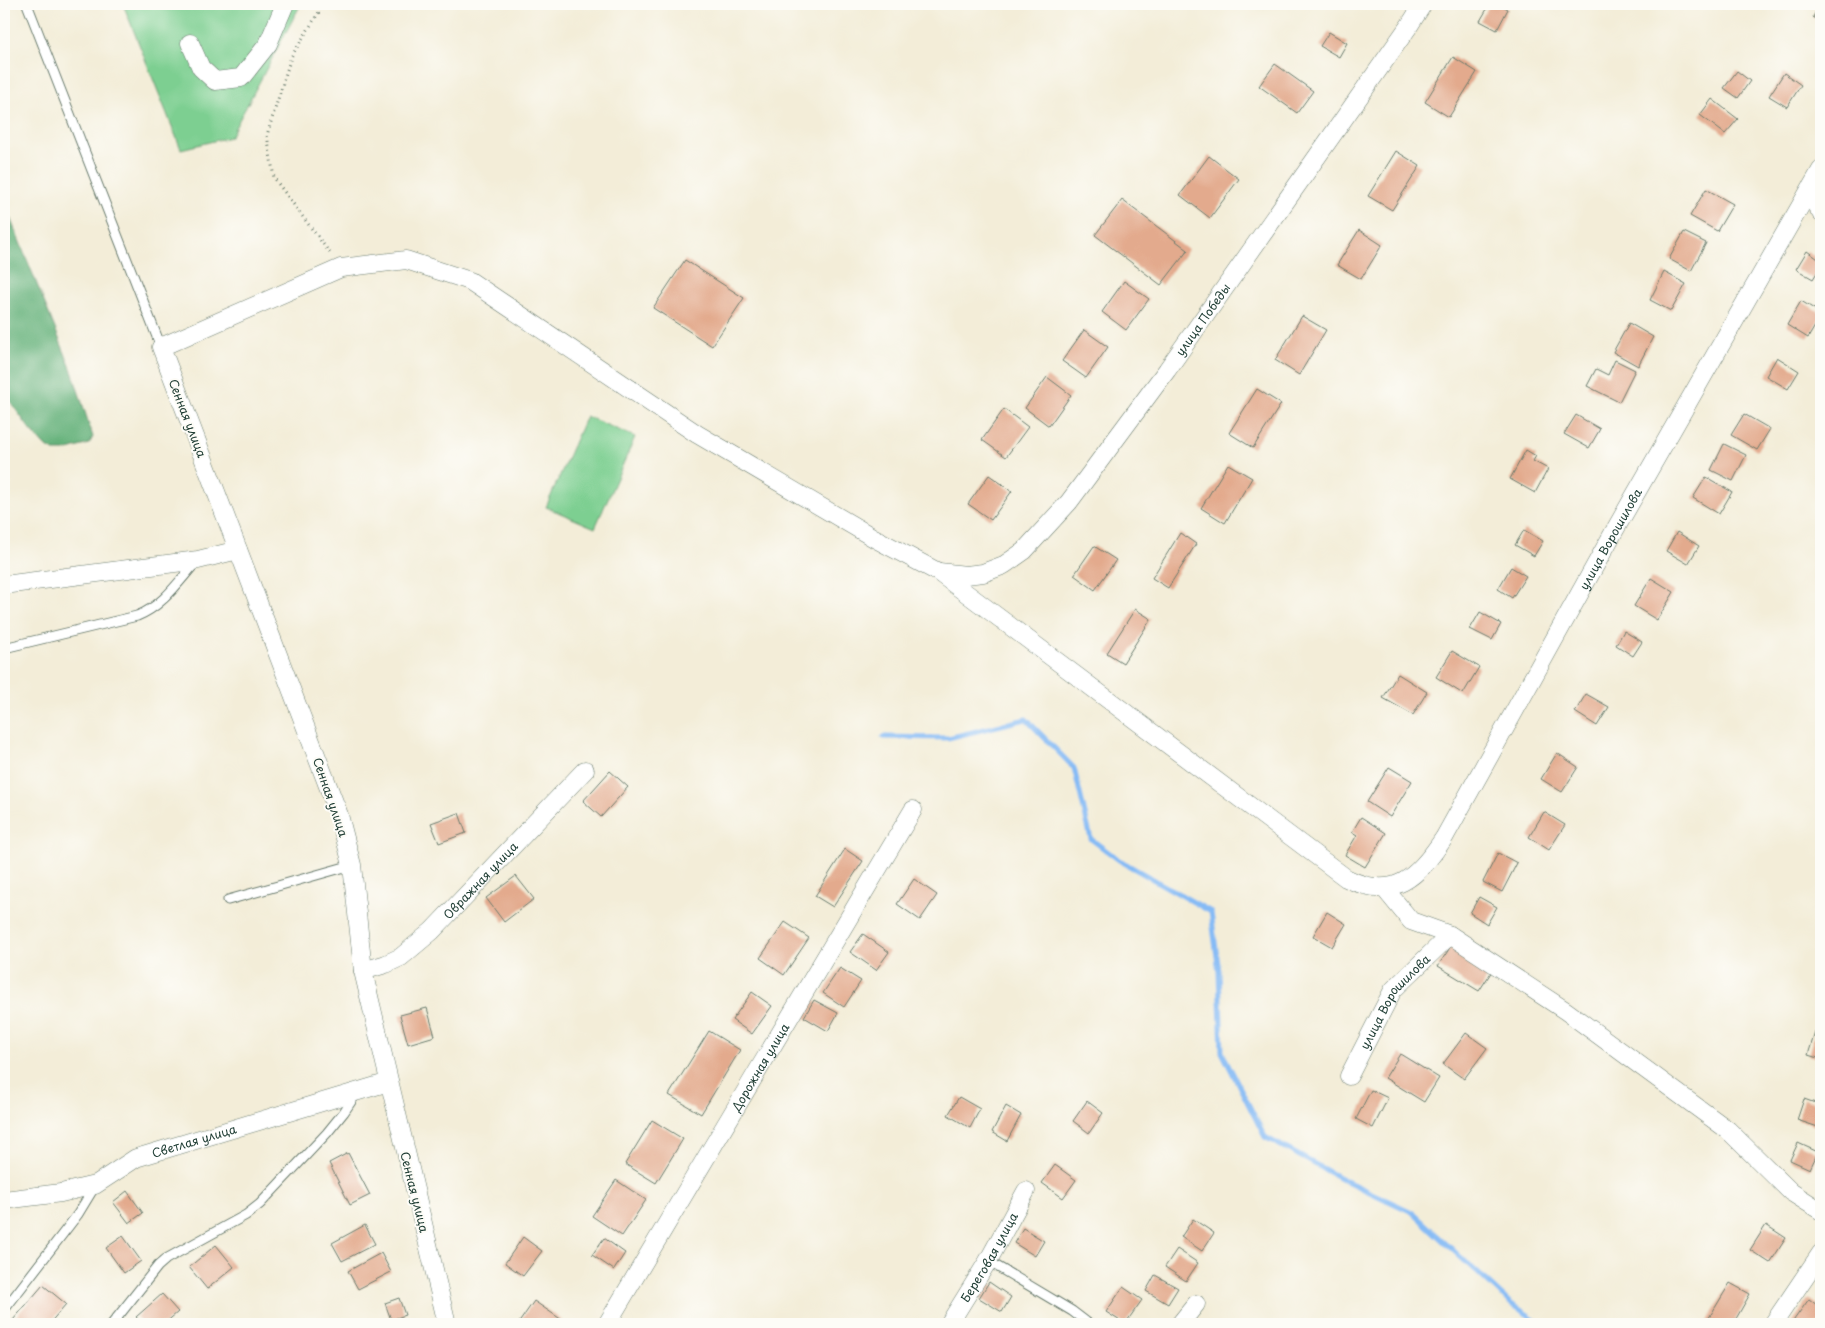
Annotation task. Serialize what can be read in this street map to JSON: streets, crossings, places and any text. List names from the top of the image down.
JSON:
{
  "streets": {
    "street": [
      "улица Победы",
      "Сенная улица",
      "улица Ворошилова",
      "Овражная улица",
      "Дорожная улица",
      "Светлая улица",
      "Береговая улица"
    ]
  },
  "crossings": [
    ["Сенная улица", "Овражная улица"],
    ["Сенная улица", "Светлая улица"]
  ]
}
